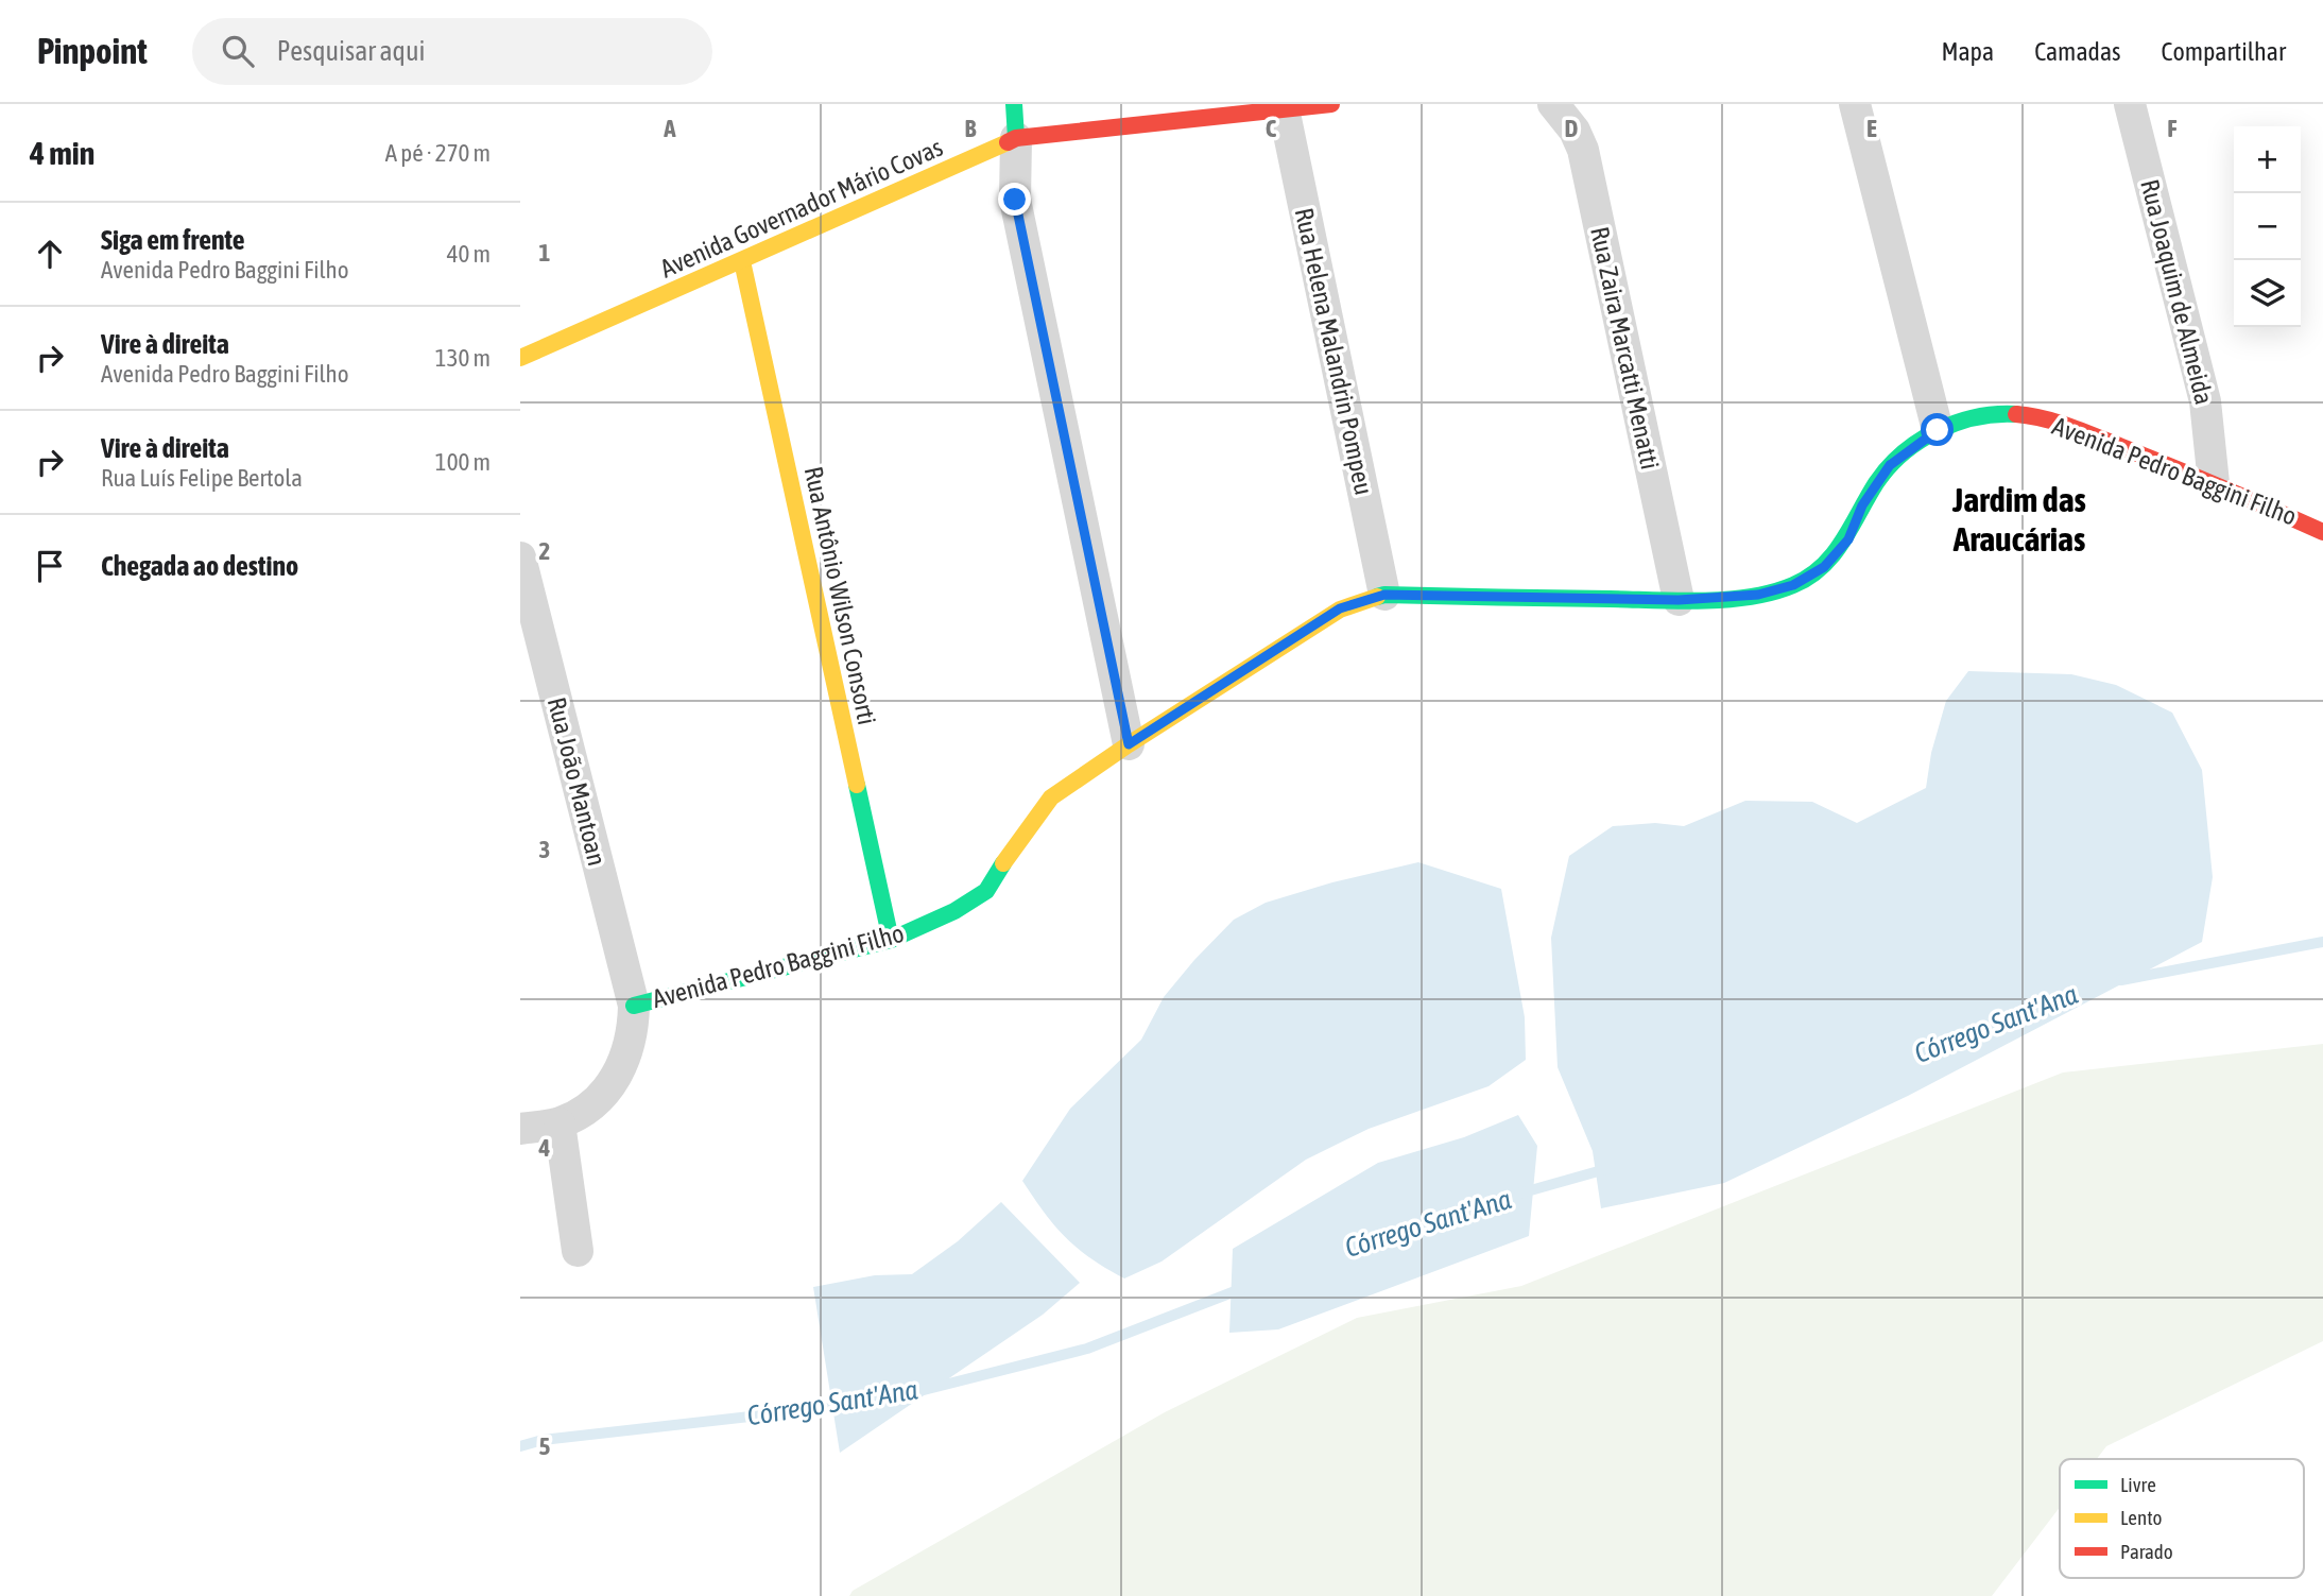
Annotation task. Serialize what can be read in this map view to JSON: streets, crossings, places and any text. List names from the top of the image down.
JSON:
{
  "streets": {
    "street": [
      "Avenida Governador Mário Covas",
      "Rua Joaquim de Almeida",
      "Rua Zaira Marcatti Menatti",
      "Rua Helena Malandrin Pompeu",
      "Avenida Pedro Baggini Filho",
      "Rua Antônio Wilson Consorti",
      "Rua João Mantoan"
    ]
  },
  "crossings": [
    ["Avenida Governador Mário Covas", "Rua Helena Malandrin Pompeu"],
    ["Avenida Governador Mário Covas", "Rua Antônio Wilson Consorti"],
    ["Rua Joaquim de Almeida", "Avenida Pedro Baggini Filho"],
    ["Rua Zaira Marcatti Menatti", "Avenida Pedro Baggini Filho"],
    ["Rua Helena Malandrin Pompeu", "Avenida Pedro Baggini Filho"],
    ["Avenida Pedro Baggini Filho", "Rua Antônio Wilson Consorti"],
    ["Avenida Pedro Baggini Filho", "Rua João Mantoan"]
  ],
  "districts": ["Jardim das Araucárias"],
  "water": ["Córrego Sant'Ana"],
  "legend": ["Livre", "Lento", "Parado"],
  "page": {
    "header": "Pinpoint",
    "search": "Pesquisar aqui",
    "nav": ["Mapa", "Camadas", "Compartilhar"],
    "heading": ["4 min", "A pé · 270 m"],
    "map_buttons": ["+", "−"],
    "list": [
      ["Siga em frente", "Avenida Pedro Baggini Filho", "40 m"],
      ["Vire à direita", "Avenida Pedro Baggini Filho", "130 m"],
      ["Vire à direita", "Rua Luís Felipe Bertola", "100 m"],
      "Chegada ao destino"
    ]
  },
  "grid": {
    "columns": [
      "A",
      "B",
      "C",
      "D",
      "E",
      "F"
    ],
    "rows": [
      "1",
      "2",
      "3",
      "4",
      "5"
    ]
  }
}
